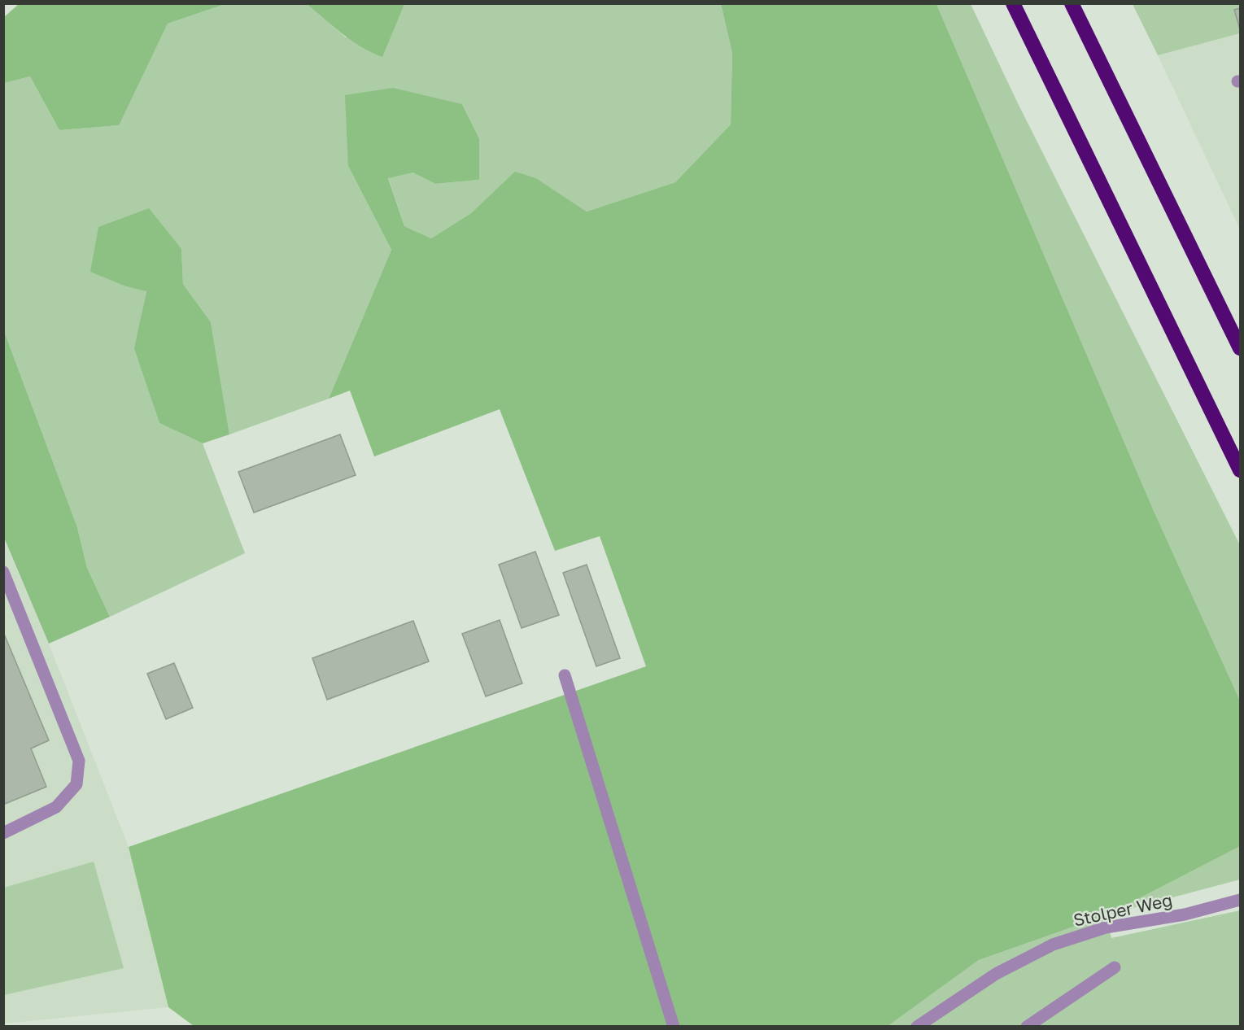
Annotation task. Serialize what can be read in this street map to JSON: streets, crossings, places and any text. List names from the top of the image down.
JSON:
{
  "streets": {
    "street": ["Stolper Weg"]
  }
}
